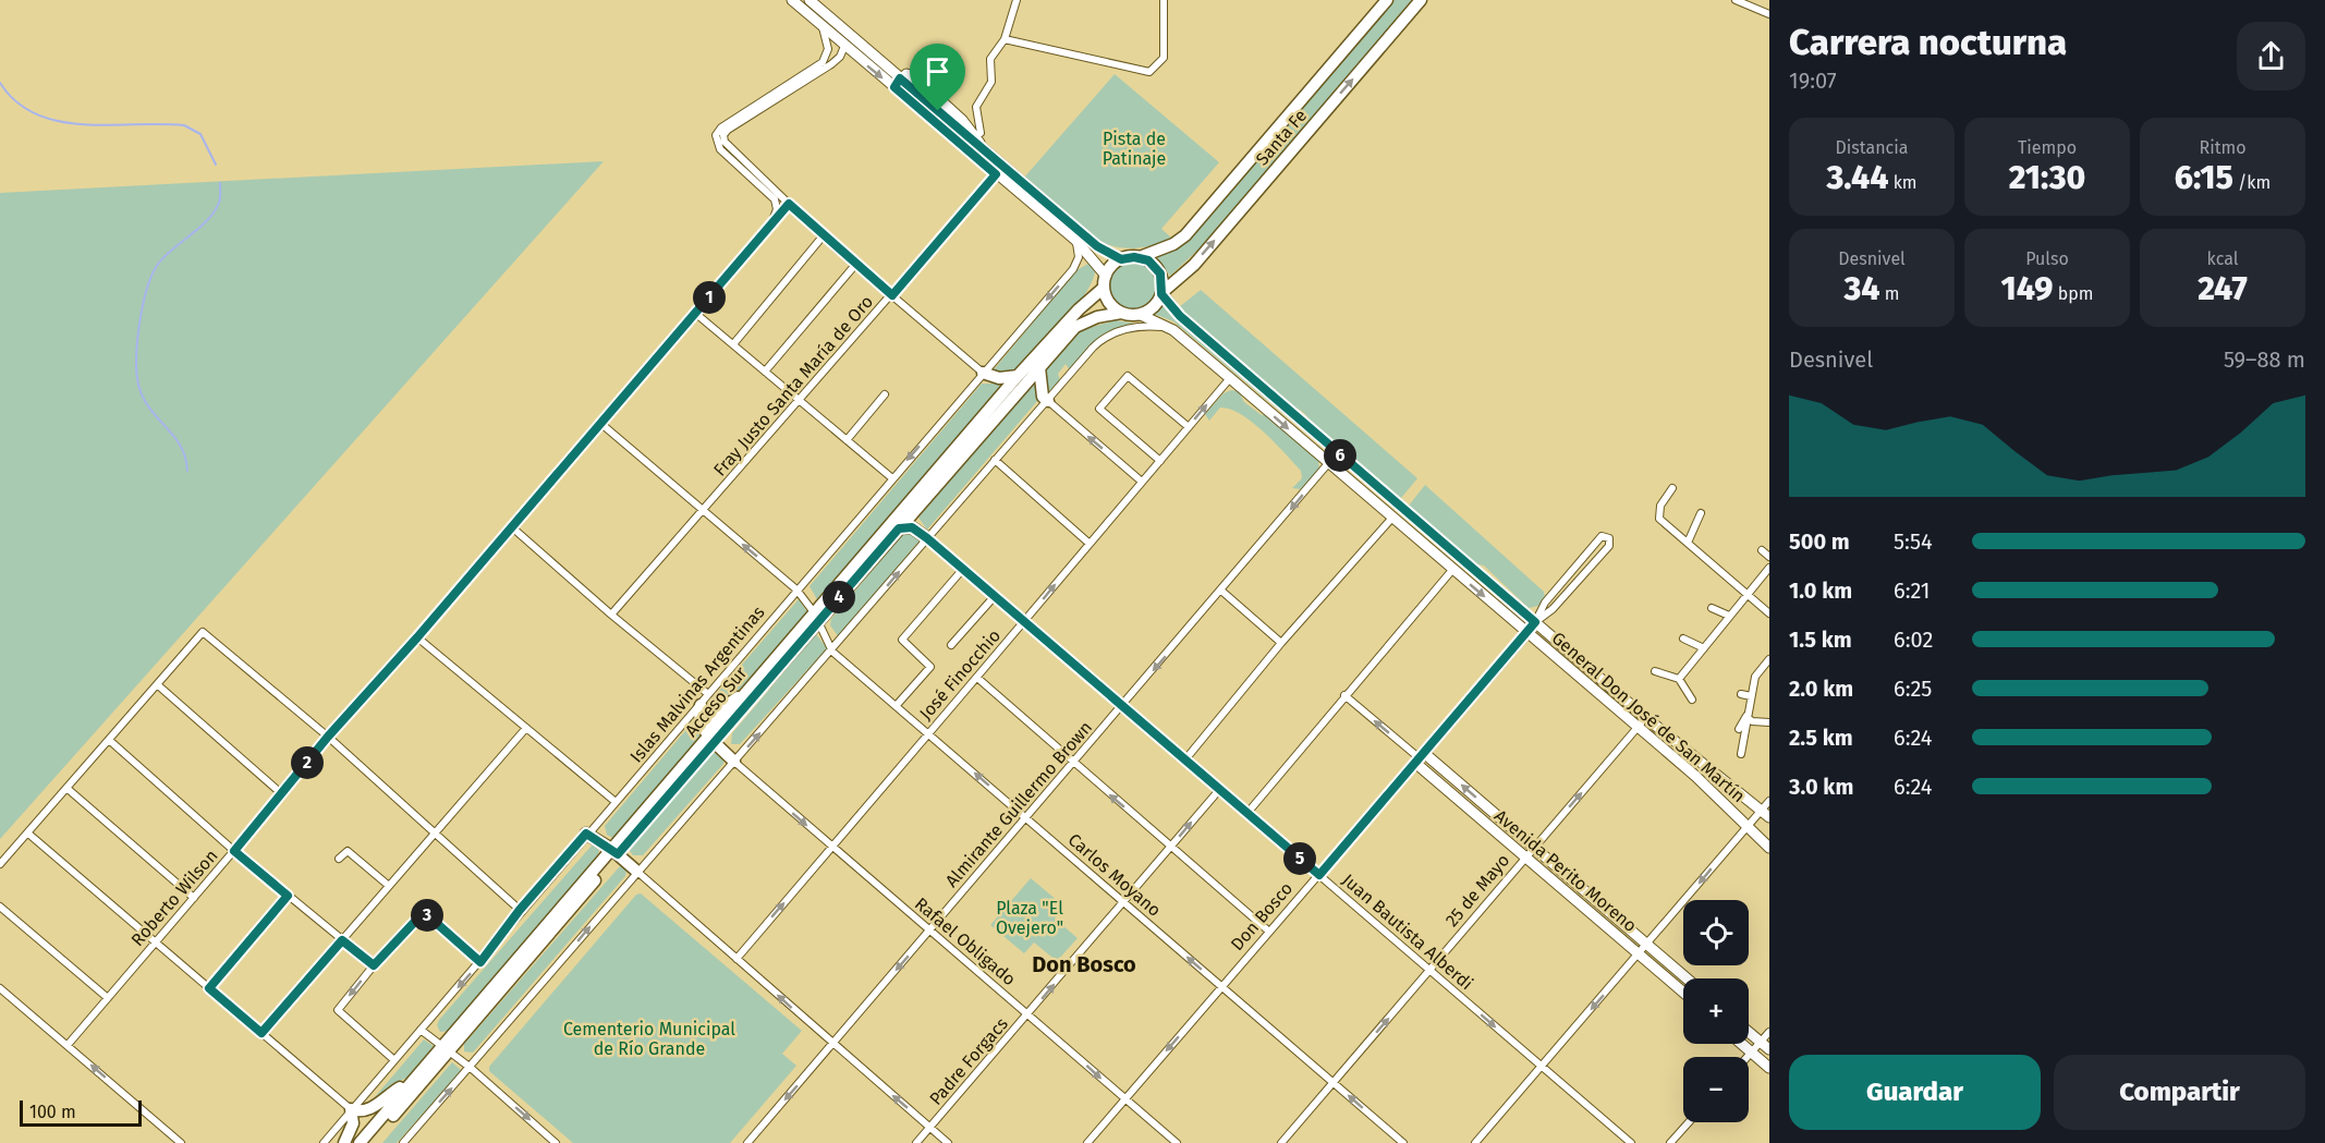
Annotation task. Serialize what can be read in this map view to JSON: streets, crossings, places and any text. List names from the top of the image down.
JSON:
{
  "streets": {
    "main road": [
      "Santa Fe",
      "Acceso Sur",
      "General Don José de San Martín",
      "Avenida Perito Moreno",
      "Don Bosco"
    ],
    "street": [
      "Fray Justo Santa María de Oro",
      "José Finocchio",
      "Islas Malvinas Argentinas",
      "Almirante Guillermo Brown",
      "Carlos Moyano",
      "25 de Mayo",
      "Roberto Wilson",
      "Juan Bautista Alberdi",
      "Rafael Obligado",
      "Padre Forgacs"
    ]
  },
  "crossings": [
    ["Santa Fe", "Acceso Sur"],
    ["Santa Fe", "General Don José de San Martín"],
    ["Fray Justo Santa María de Oro", "Carlos Moyano"],
    ["José Finocchio", "General Don José de San Martín"],
    ["José Finocchio", "Carlos Moyano"],
    ["José Finocchio", "Juan Bautista Alberdi"],
    ["José Finocchio", "Rafael Obligado"],
    ["Islas Malvinas Argentinas", "Carlos Moyano"],
    ["Acceso Sur", "General Don José de San Martín"],
    ["Acceso Sur", "Carlos Moyano"],
    ["General Don José de San Martín", "Almirante Guillermo Brown"],
    ["General Don José de San Martín", "25 de Mayo"],
    ["General Don José de San Martín", "Don Bosco"],
    ["Almirante Guillermo Brown", "Carlos Moyano"],
    ["Almirante Guillermo Brown", "Juan Bautista Alberdi"],
    ["Almirante Guillermo Brown", "Rafael Obligado"],
    ["Avenida Perito Moreno", "25 de Mayo"],
    ["Avenida Perito Moreno", "Don Bosco"],
    ["Carlos Moyano", "25 de Mayo"],
    ["Carlos Moyano", "Roberto Wilson"],
    ["Carlos Moyano", "Don Bosco"],
    ["Carlos Moyano", "Padre Forgacs"],
    ["25 de Mayo", "Juan Bautista Alberdi"],
    ["Don Bosco", "Juan Bautista Alberdi"],
    ["Don Bosco", "Rafael Obligado"],
    ["Juan Bautista Alberdi", "Padre Forgacs"],
    ["Rafael Obligado", "Padre Forgacs"]
  ],
  "one_way": [
    "José Finocchio",
    "Almirante Guillermo Brown",
    "Carlos Moyano",
    "25 de Mayo",
    "Rafael Obligado",
    "Padre Forgacs"
  ],
  "districts": ["Don Bosco"],
  "parks": ["Pista de Patinaje", "Plaza \"El Ovejero\"", "Cementerio Municipal de Río Grande"],
  "scale_bar": "100 m",
  "page": {
    "heading": ["Carrera nocturna", "19:07"],
    "stats": [
      ["Distancia", "3.44 km"],
      ["Tiempo", "21:30"],
      ["Ritmo", "6:15 /km"],
      ["Desnivel", "34 m"],
      ["Pulso", "149 bpm"],
      ["kcal", "247"]
    ],
    "pins": [
      "1",
      "6",
      "4",
      "2",
      "5",
      "3"
    ],
    "chart": ["Desnivel", "59–88 m"],
    "list": [
      {
        "name": "500 m",
        "note": "5:54"
      },
      {
        "name": "1.0 km",
        "note": "6:21"
      },
      {
        "name": "1.5 km",
        "note": "6:02"
      },
      {
        "name": "2.0 km",
        "note": "6:25"
      },
      {
        "name": "2.5 km",
        "note": "6:24"
      },
      {
        "name": "3.0 km",
        "note": "6:24"
      }
    ],
    "map_buttons": ["+", "−"],
    "buttons": ["Guardar", "Compartir"],
    "scale": "100 m"
  }
}
